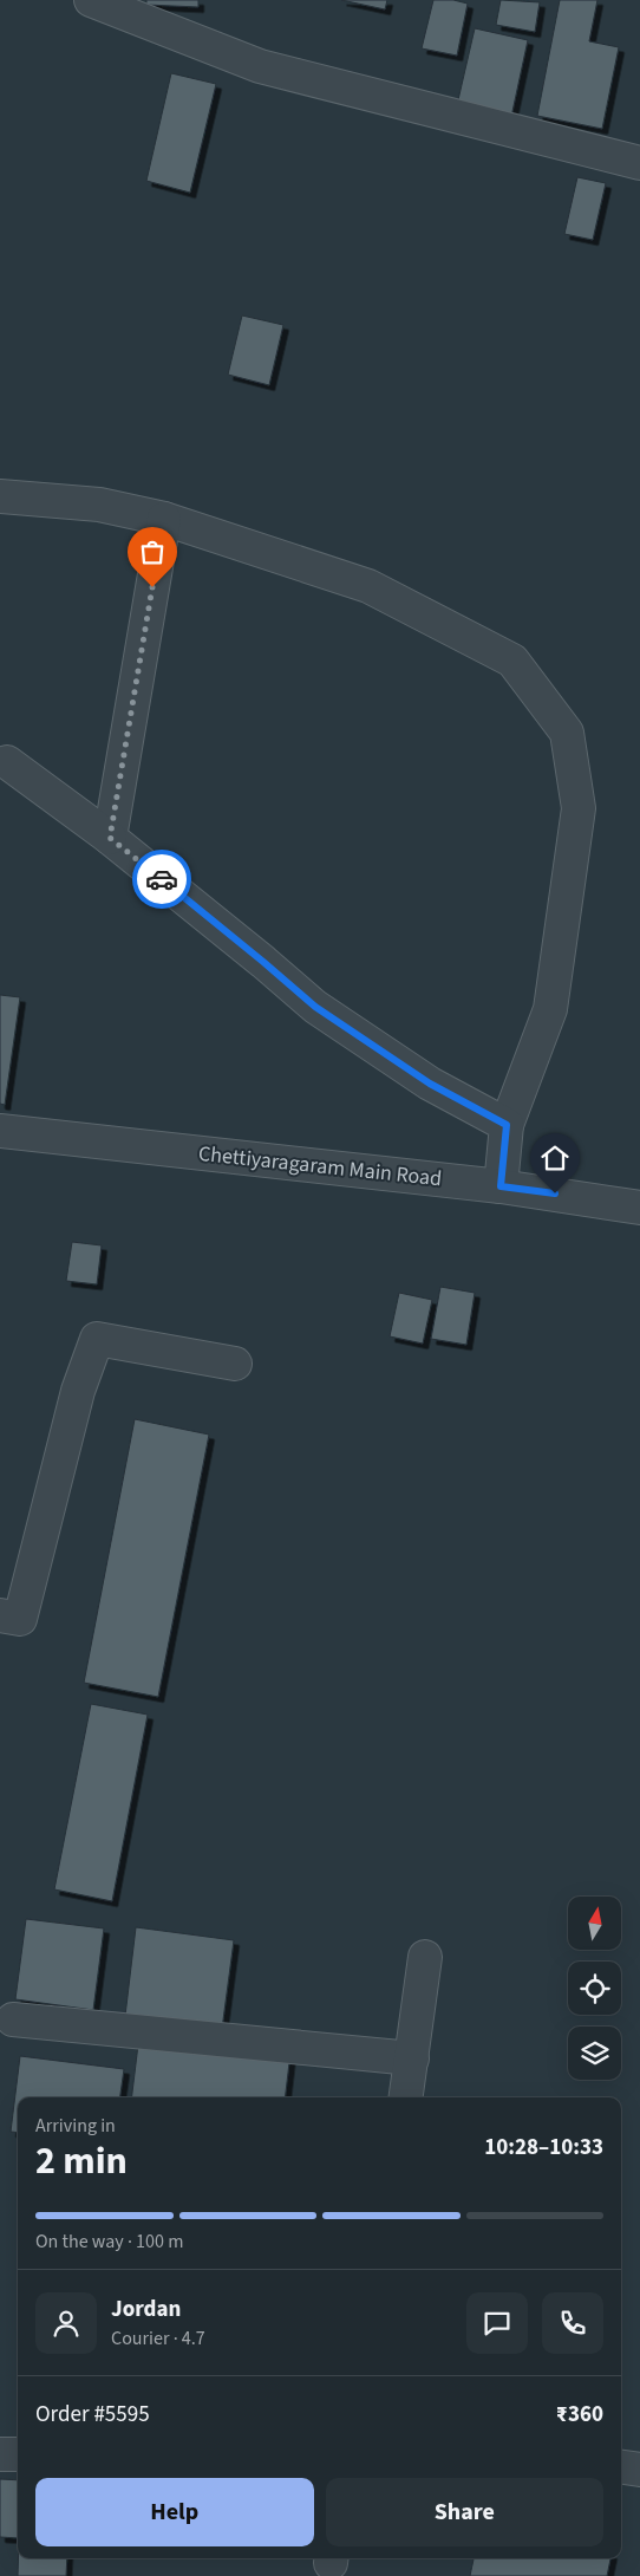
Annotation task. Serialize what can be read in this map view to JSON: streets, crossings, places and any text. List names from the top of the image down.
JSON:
{
  "streets": {
    "street": ["Chettiyaragaram Main Road"]
  },
  "north": "top",
  "page": {
    "heading": ["2 min", "Arriving in", "10:28–10:33"],
    "panel": [
      "Jordan",
      "Courier · 4.7",
      "Order #5595",
      "₹360"
    ],
    "bar": "On the way · 100 m",
    "buttons": ["Help", "Share"]
  }
}
